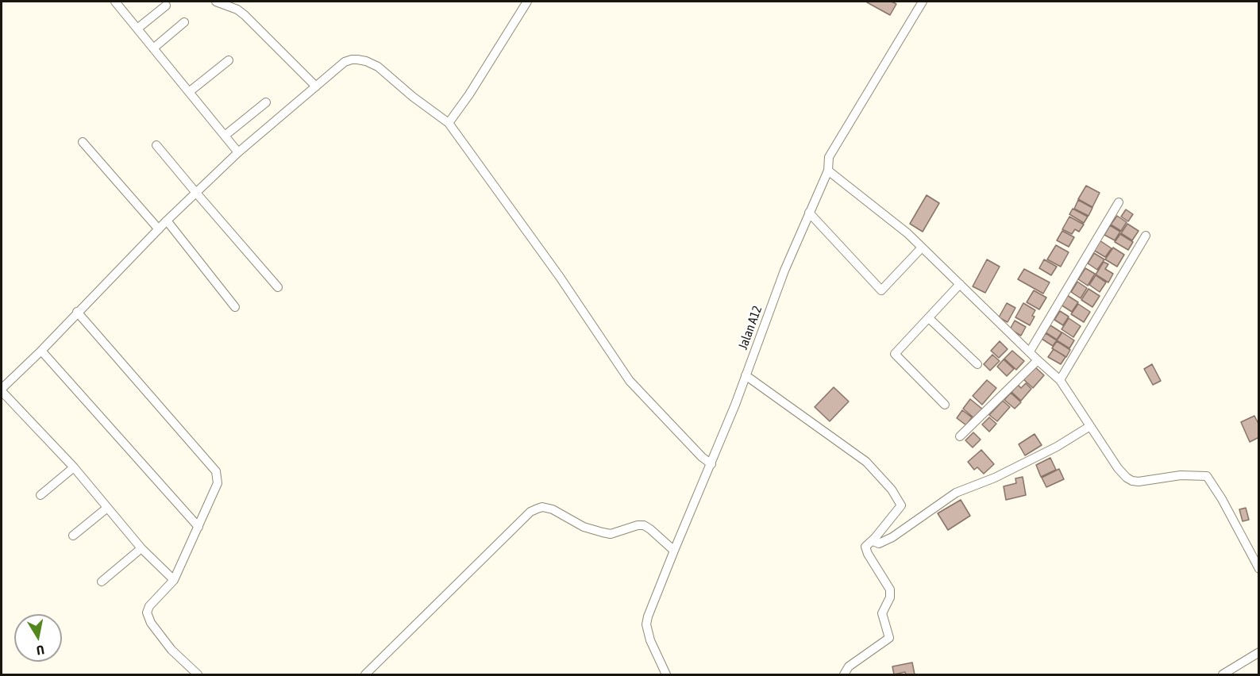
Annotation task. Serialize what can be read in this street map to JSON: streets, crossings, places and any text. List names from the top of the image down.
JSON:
{
  "streets": {
    "street": ["Jalan A12"]
  },
  "north": "bottom"
}
